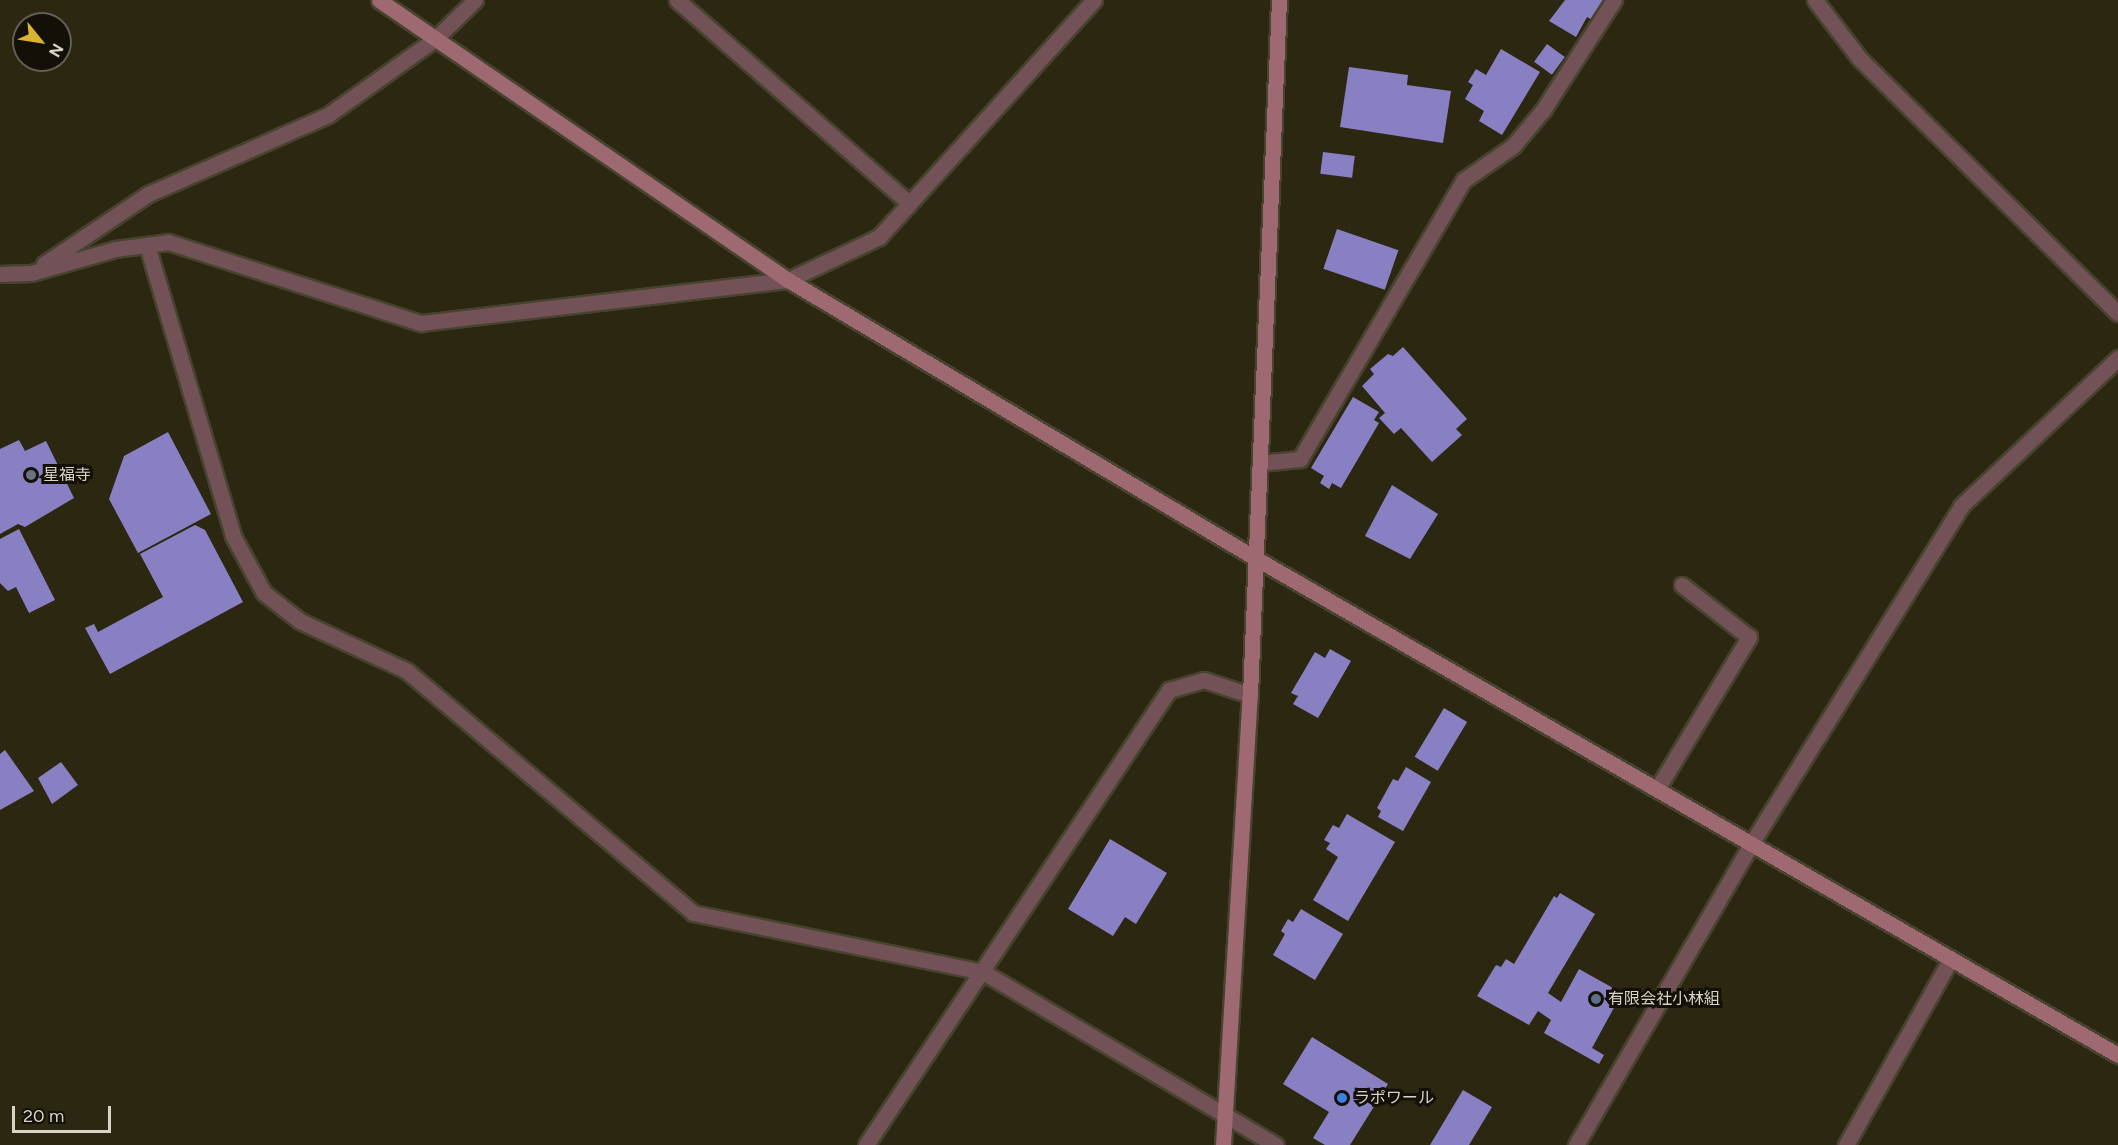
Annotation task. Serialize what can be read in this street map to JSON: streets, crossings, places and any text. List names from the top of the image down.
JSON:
{
  "places": ["星福寺", "有限会社小林組", "ラポワール"],
  "scale_bar": "20 m",
  "north": "bottom right"
}
